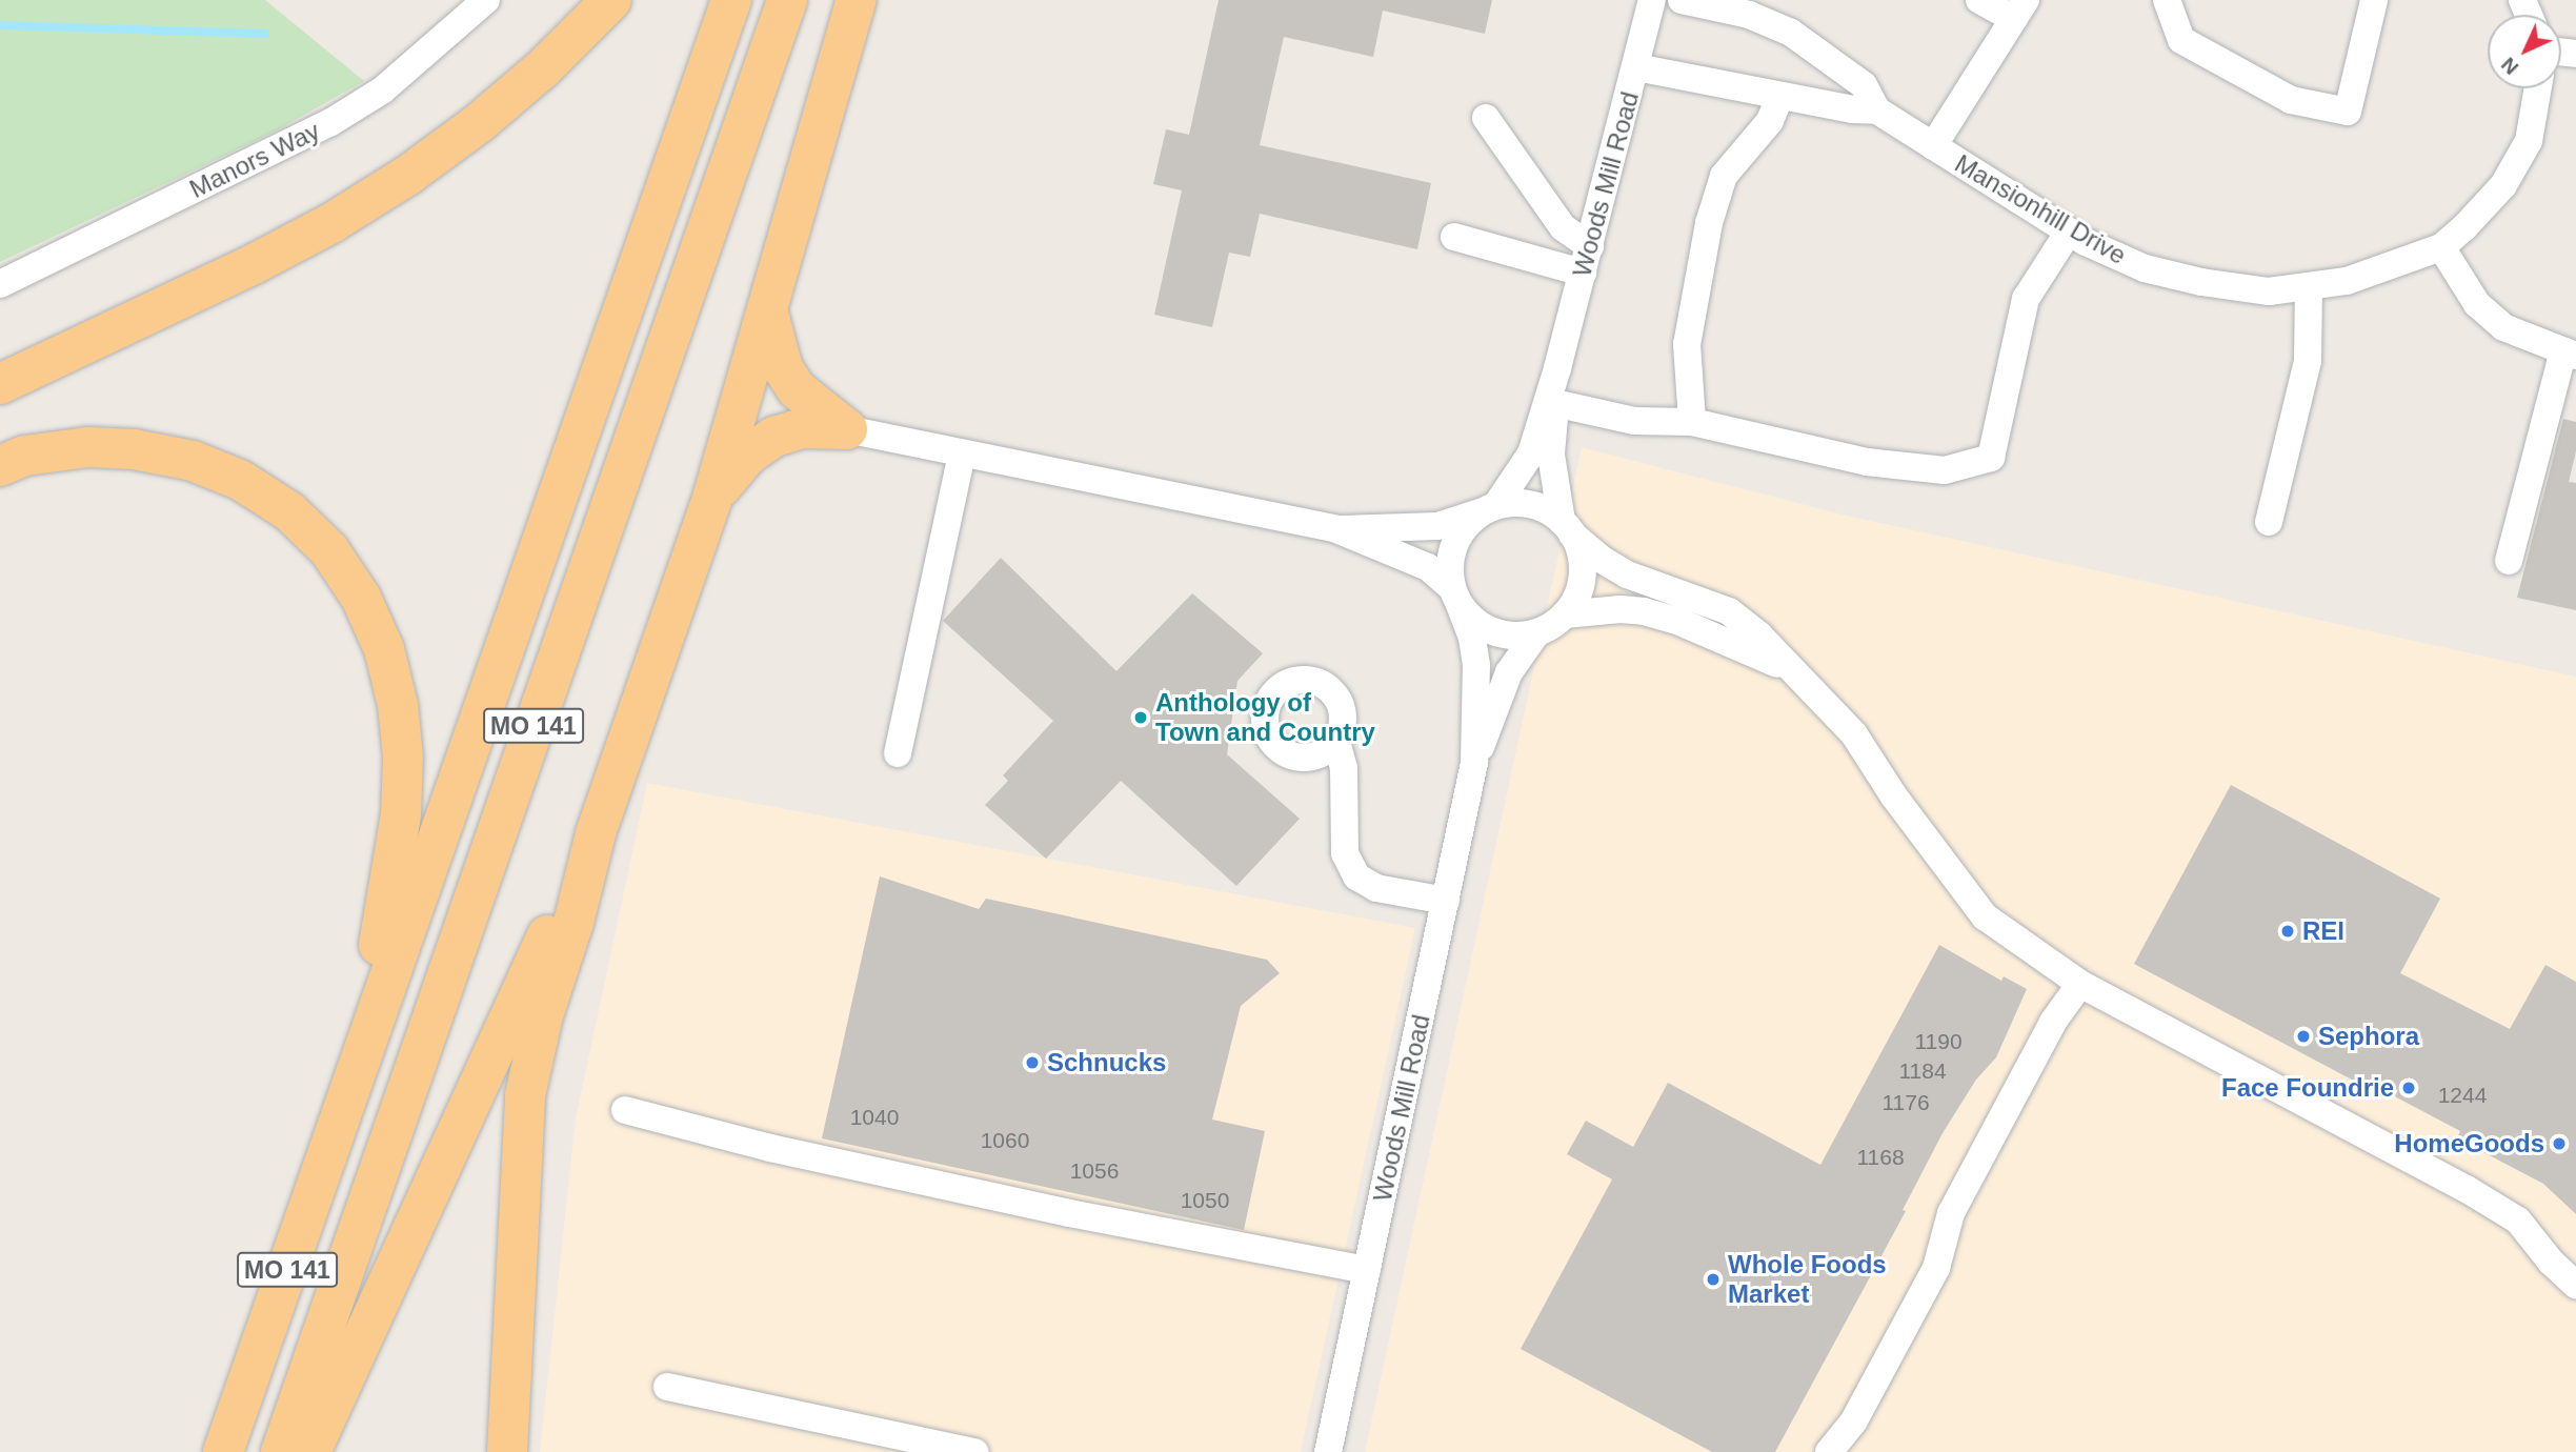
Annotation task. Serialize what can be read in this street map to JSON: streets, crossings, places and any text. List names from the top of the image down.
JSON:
{
  "streets": {
    "highway": ["MO 141"],
    "street": ["Manors Way", "Woods Mill Road", "Mansionhill Drive"]
  },
  "crossings": [
    ["Woods Mill Road", "Mansionhill Drive"]
  ],
  "places": [
    "Anthology of Town and Country",
    "REI",
    "Sephora",
    "Schnucks",
    "Face Foundrie",
    "HomeGoods",
    "Whole Foods Market"
  ],
  "house_numbers": [
    "1190",
    "1184",
    "1244",
    "1176",
    "1040",
    "1060",
    "1168",
    "1056",
    "1050"
  ],
  "north": "bottom left"
}
